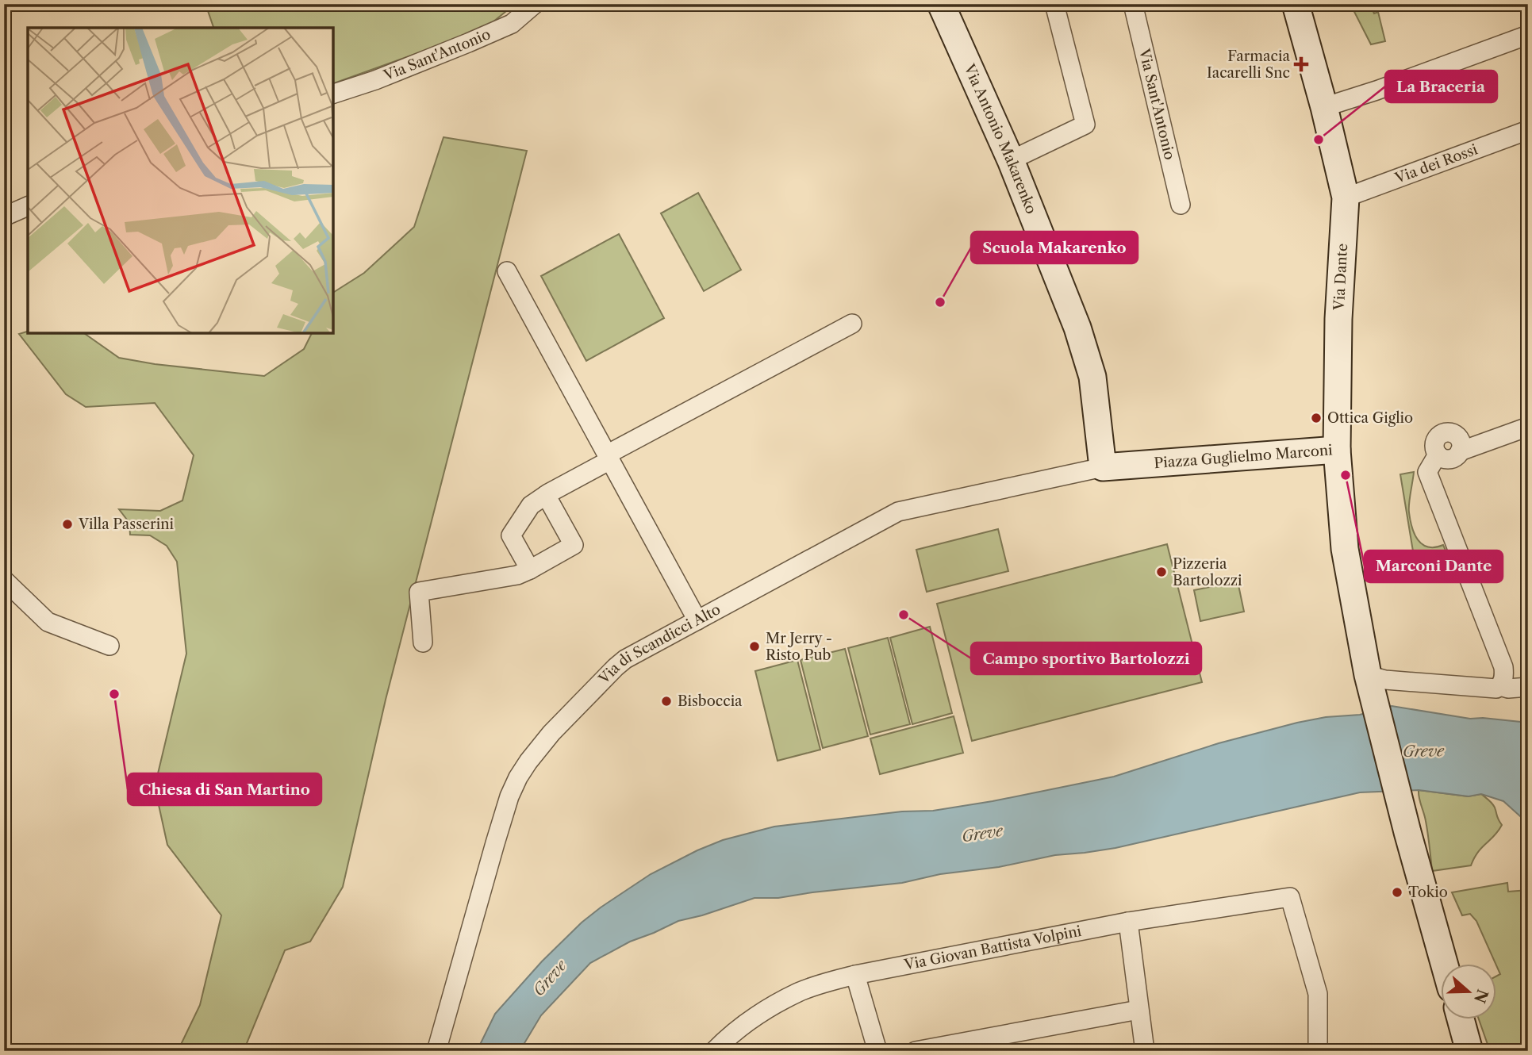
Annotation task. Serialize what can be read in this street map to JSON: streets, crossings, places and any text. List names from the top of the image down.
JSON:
{
  "streets": {
    "main road": ["Via Antonio Makarenko", "Via Dante", "Piazza Guglielmo Marconi"],
    "street": [
      "Via Sant'Antonio",
      "Via dei Rossi",
      "Via di Scandicci Alto",
      "Via Giovan Battista Volpini"
    ]
  },
  "crossings": [
    ["Via Antonio Makarenko", "Piazza Guglielmo Marconi"],
    ["Via Antonio Makarenko", "Via di Scandicci Alto"],
    ["Via dei Rossi", "Via Dante"],
    ["Via Dante", "Piazza Guglielmo Marconi"],
    ["Piazza Guglielmo Marconi", "Via di Scandicci Alto"]
  ],
  "water": ["Greve"],
  "places": {
    "health": ["Farmacia Iacarelli Snc"],
    "other": [
      "La Braceria",
      "Scuola Makarenko",
      "Ottica Giglio",
      "Marconi Dante",
      "Villa Passerini",
      "Pizzeria Bartolozzi",
      "Campo sportivo Bartolozzi",
      "Mr Jerry - Risto Pub",
      "Chiesa di San Martino",
      "Bisboccia",
      "Tokio"
    ]
  },
  "north": "right"
}
